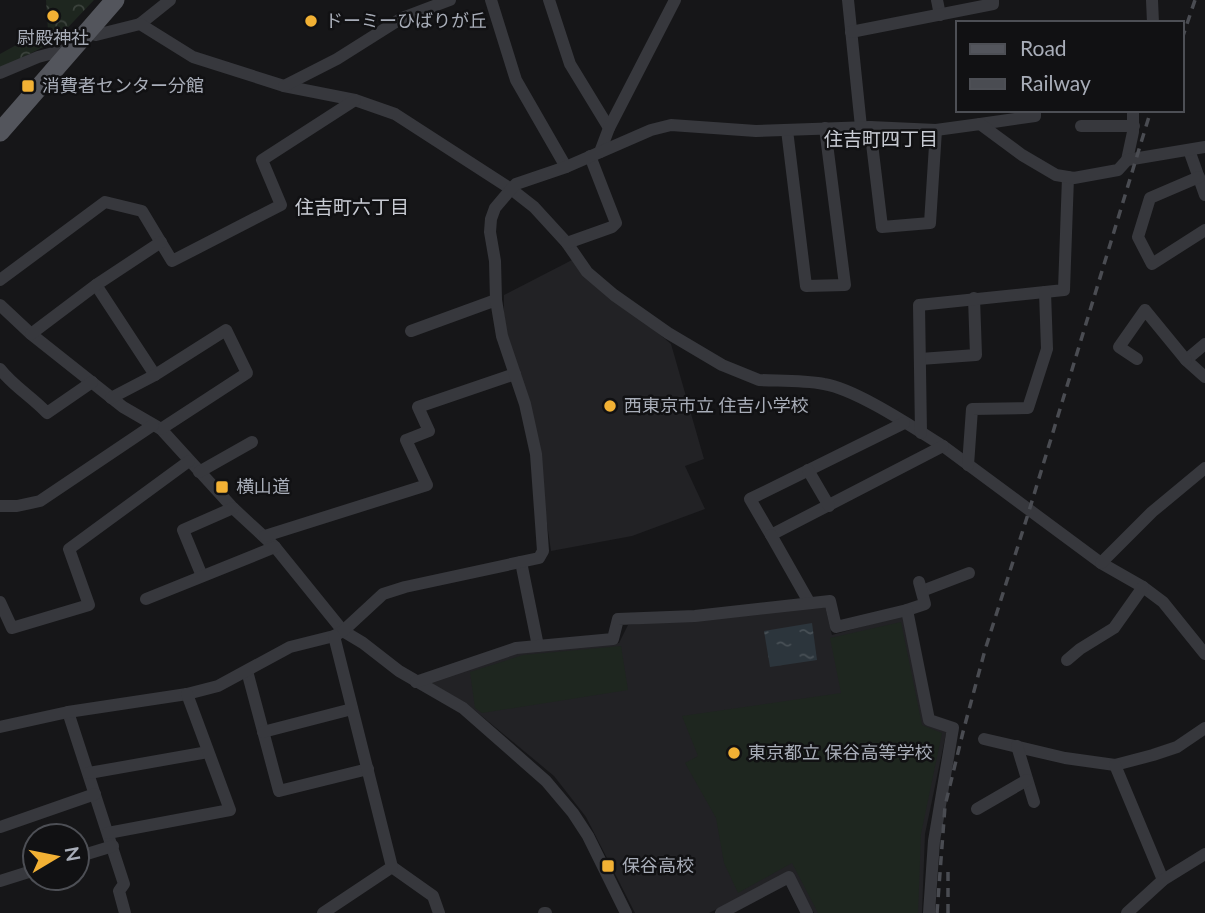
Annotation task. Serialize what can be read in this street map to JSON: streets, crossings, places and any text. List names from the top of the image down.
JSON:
{
  "districts": ["住吉町四丁目", "住吉町六丁目"],
  "places": {
    "other": [
      "尉殿神社",
      "ドーミーひばりが丘",
      "西東京市立 住吉小学校",
      "東京都立 保谷高等学校"
    ],
    "transit": ["消費者センター分館", "横山道", "保谷高校"]
  },
  "legend": ["Road", "Railway"],
  "north": "right"
}
